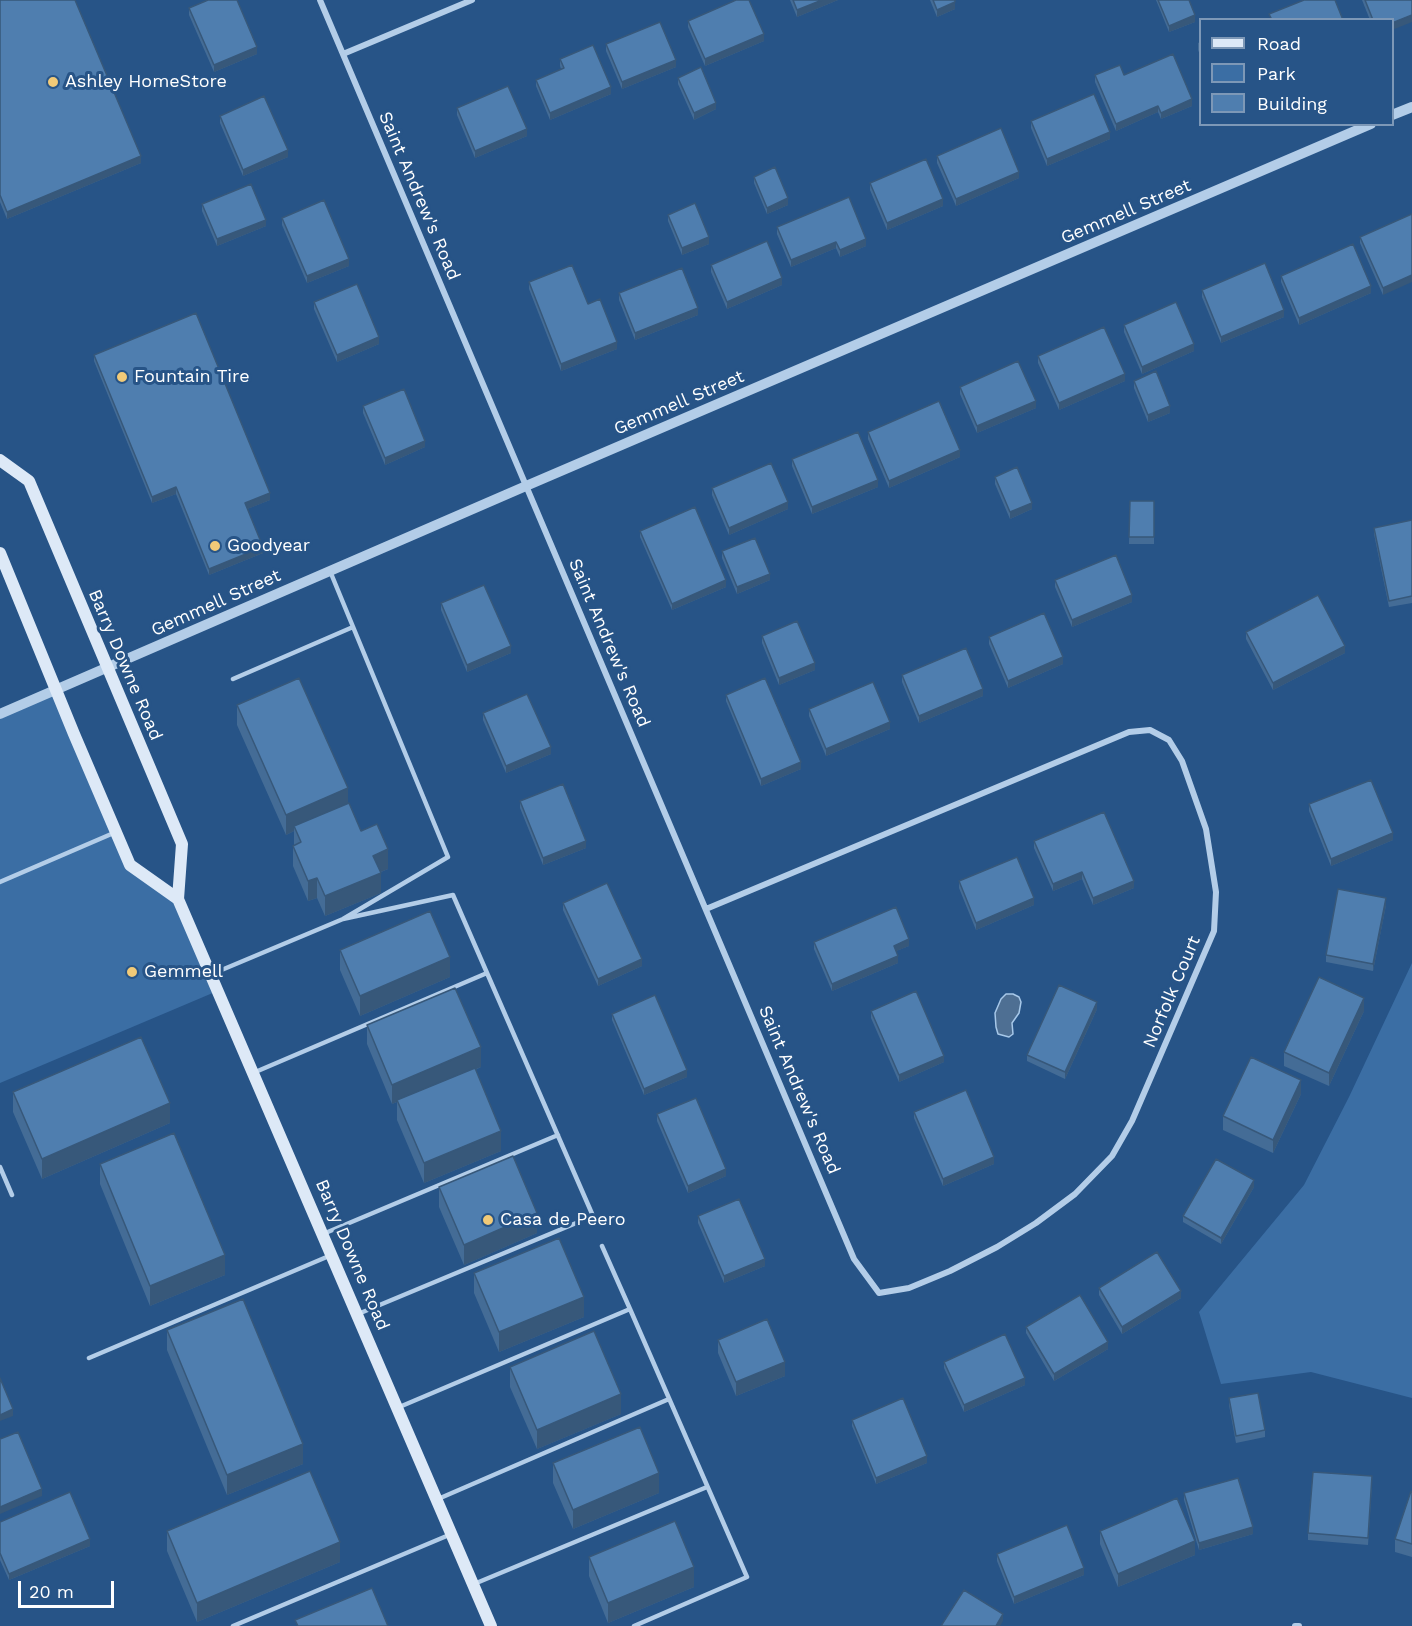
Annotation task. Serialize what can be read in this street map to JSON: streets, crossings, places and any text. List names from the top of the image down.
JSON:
{
  "streets": {
    "main road": ["Barry Downe Road"],
    "street": ["Saint Andrew's Road", "Gemmell Street", "Norfolk Court"]
  },
  "crossings": [
    ["Saint Andrew's Road", "Gemmell Street"],
    ["Saint Andrew's Road", "Norfolk Court"],
    ["Gemmell Street", "Barry Downe Road"]
  ],
  "places": [
    "Ashley HomeStore",
    "Fountain Tire",
    "Goodyear",
    "Gemmell",
    "Casa de Peero"
  ],
  "legend": ["Road", "Park", "Building"],
  "scale_bar": "20 m"
}
